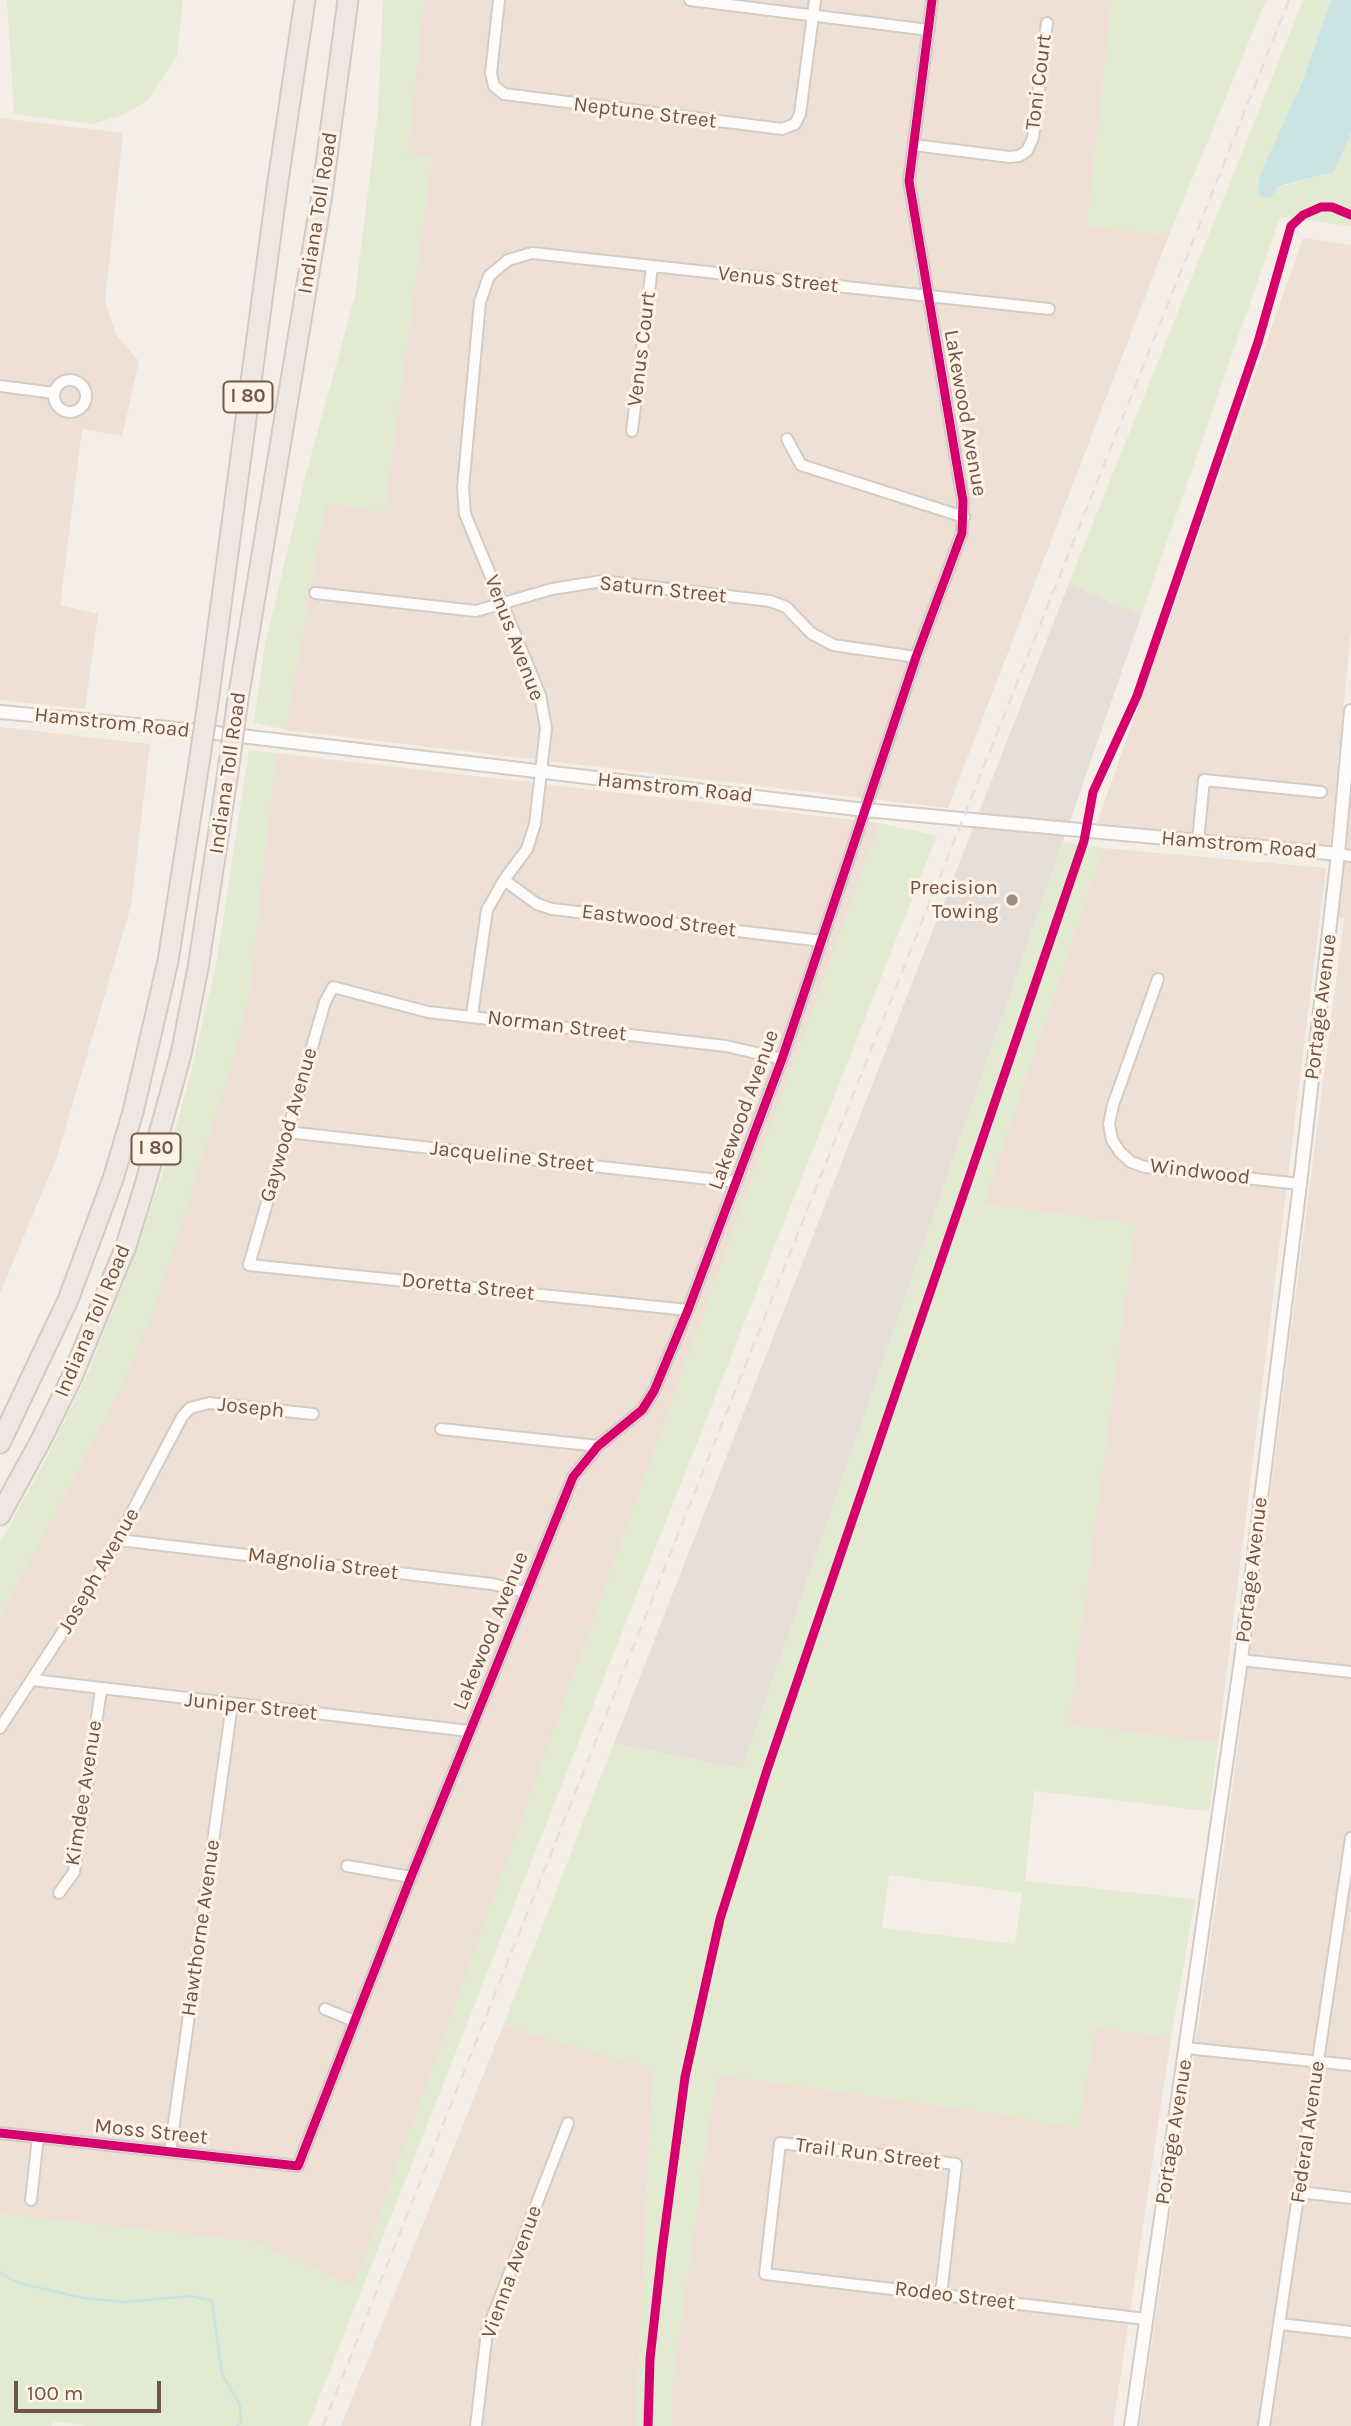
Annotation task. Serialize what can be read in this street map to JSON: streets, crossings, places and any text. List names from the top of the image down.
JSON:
{
  "streets": {
    "highway": ["Indiana Toll Road", "I 80"],
    "street": [
      "Toni Court",
      "Neptune Street",
      "Venus Street",
      "Venus Court",
      "Lakewood Avenue",
      "Saturn Street",
      "Venus Avenue",
      "Hamstrom Road",
      "Eastwood Street",
      "Portage Avenue",
      "Norman Street",
      "Gaywood Avenue",
      "Jacqueline Street",
      "Windwood",
      "Doretta Street",
      "Joseph",
      "Magnolia Street",
      "Joseph Avenue",
      "Juniper Street",
      "Kimdee Avenue",
      "Hawthorne Avenue",
      "Moss Street",
      "Federal Avenue",
      "Trail Run Street",
      "Vienna Avenue",
      "Rodeo Street"
    ]
  },
  "crossings": [
    ["Toni Court", "Lakewood Avenue"],
    ["Venus Street", "Venus Court"],
    ["Venus Street", "Lakewood Avenue"],
    ["Venus Street", "Venus Avenue"],
    ["Lakewood Avenue", "Saturn Street"],
    ["Lakewood Avenue", "Hamstrom Road"],
    ["Lakewood Avenue", "Eastwood Street"],
    ["Lakewood Avenue", "Norman Street"],
    ["Lakewood Avenue", "Jacqueline Street"],
    ["Lakewood Avenue", "Doretta Street"],
    ["Lakewood Avenue", "Magnolia Street"],
    ["Lakewood Avenue", "Juniper Street"],
    ["Lakewood Avenue", "Moss Street"],
    ["Saturn Street", "Venus Avenue"],
    ["Venus Avenue", "Hamstrom Road"],
    ["Venus Avenue", "Eastwood Street"],
    ["Venus Avenue", "Norman Street"],
    ["Hamstrom Road", "Portage Avenue"],
    ["Portage Avenue", "Windwood"],
    ["Portage Avenue", "Rodeo Street"],
    ["Norman Street", "Gaywood Avenue"],
    ["Gaywood Avenue", "Jacqueline Street"],
    ["Gaywood Avenue", "Doretta Street"],
    ["Joseph", "Joseph Avenue"],
    ["Magnolia Street", "Joseph Avenue"],
    ["Joseph Avenue", "Juniper Street"],
    ["Juniper Street", "Kimdee Avenue"],
    ["Juniper Street", "Hawthorne Avenue"],
    ["Hawthorne Avenue", "Moss Street"],
    ["Trail Run Street", "Rodeo Street"]
  ],
  "places": ["Precision Towing"],
  "scale_bar": "100 m"
}
